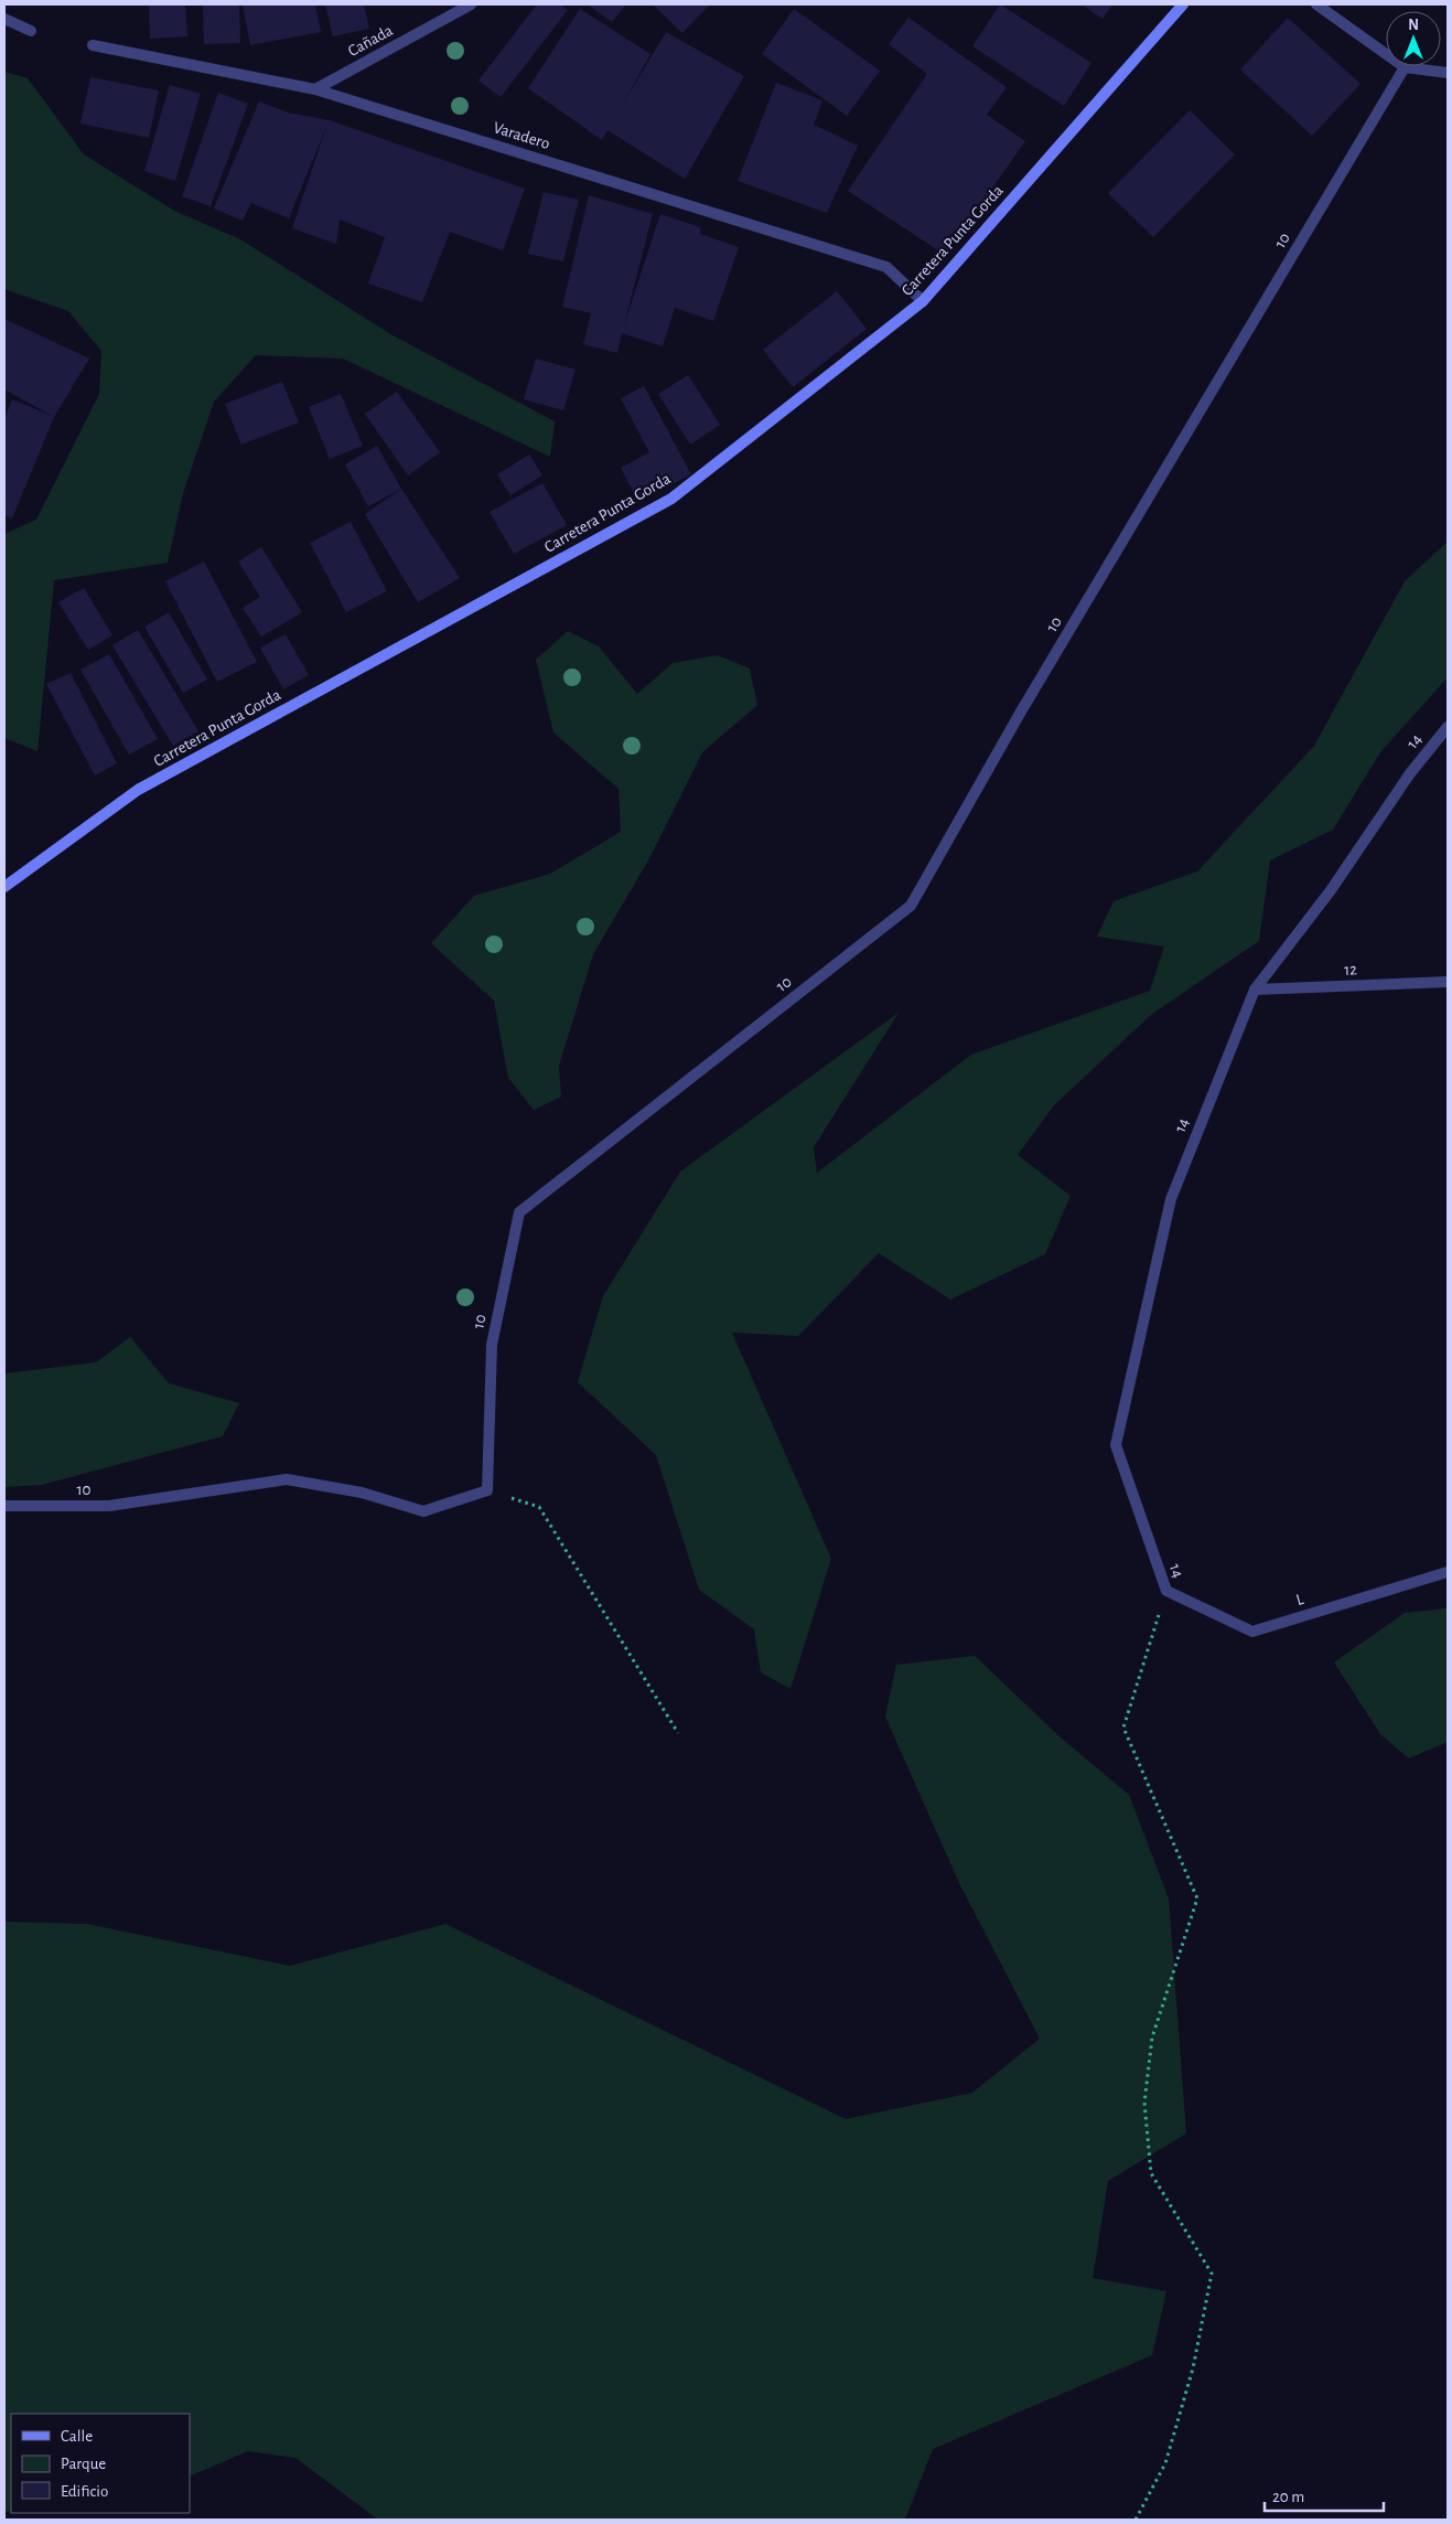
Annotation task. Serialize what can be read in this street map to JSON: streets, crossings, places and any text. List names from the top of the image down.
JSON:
{
  "streets": {
    "main road": ["Carretera Punta Gorda"],
    "street": [
      "Cañada",
      "Varadero",
      "10",
      "14",
      "12",
      "L"
    ]
  },
  "crossings": [
    ["Cañada", "Varadero"],
    ["Varadero", "Carretera Punta Gorda"],
    ["14", "12"],
    ["14", "L"]
  ],
  "legend": ["Calle", "Parque", "Edificio"],
  "scale_bar": "20 m",
  "north": "top"
}
